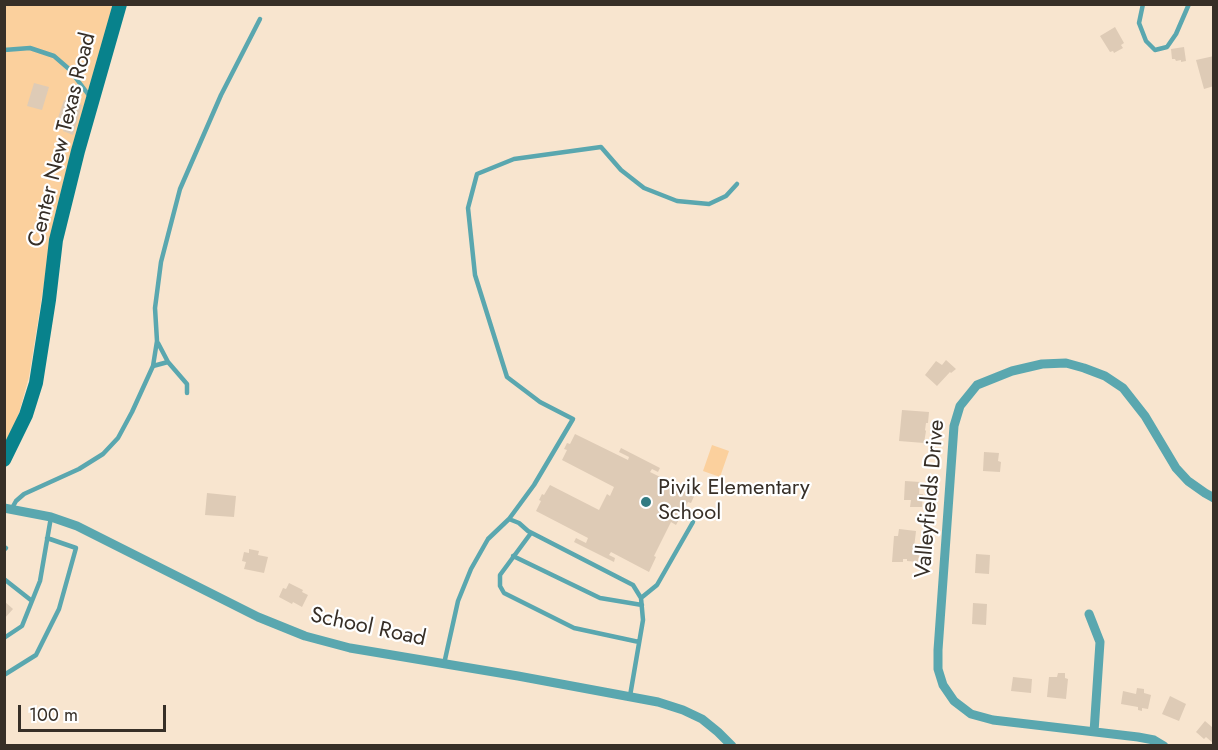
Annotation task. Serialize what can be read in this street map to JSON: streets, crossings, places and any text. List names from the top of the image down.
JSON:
{
  "streets": {
    "street": ["Center New Texas Road", "Valleyfields Drive", "School Road"]
  },
  "places": ["Pivik Elementary School"],
  "scale_bar": "100 m"
}
